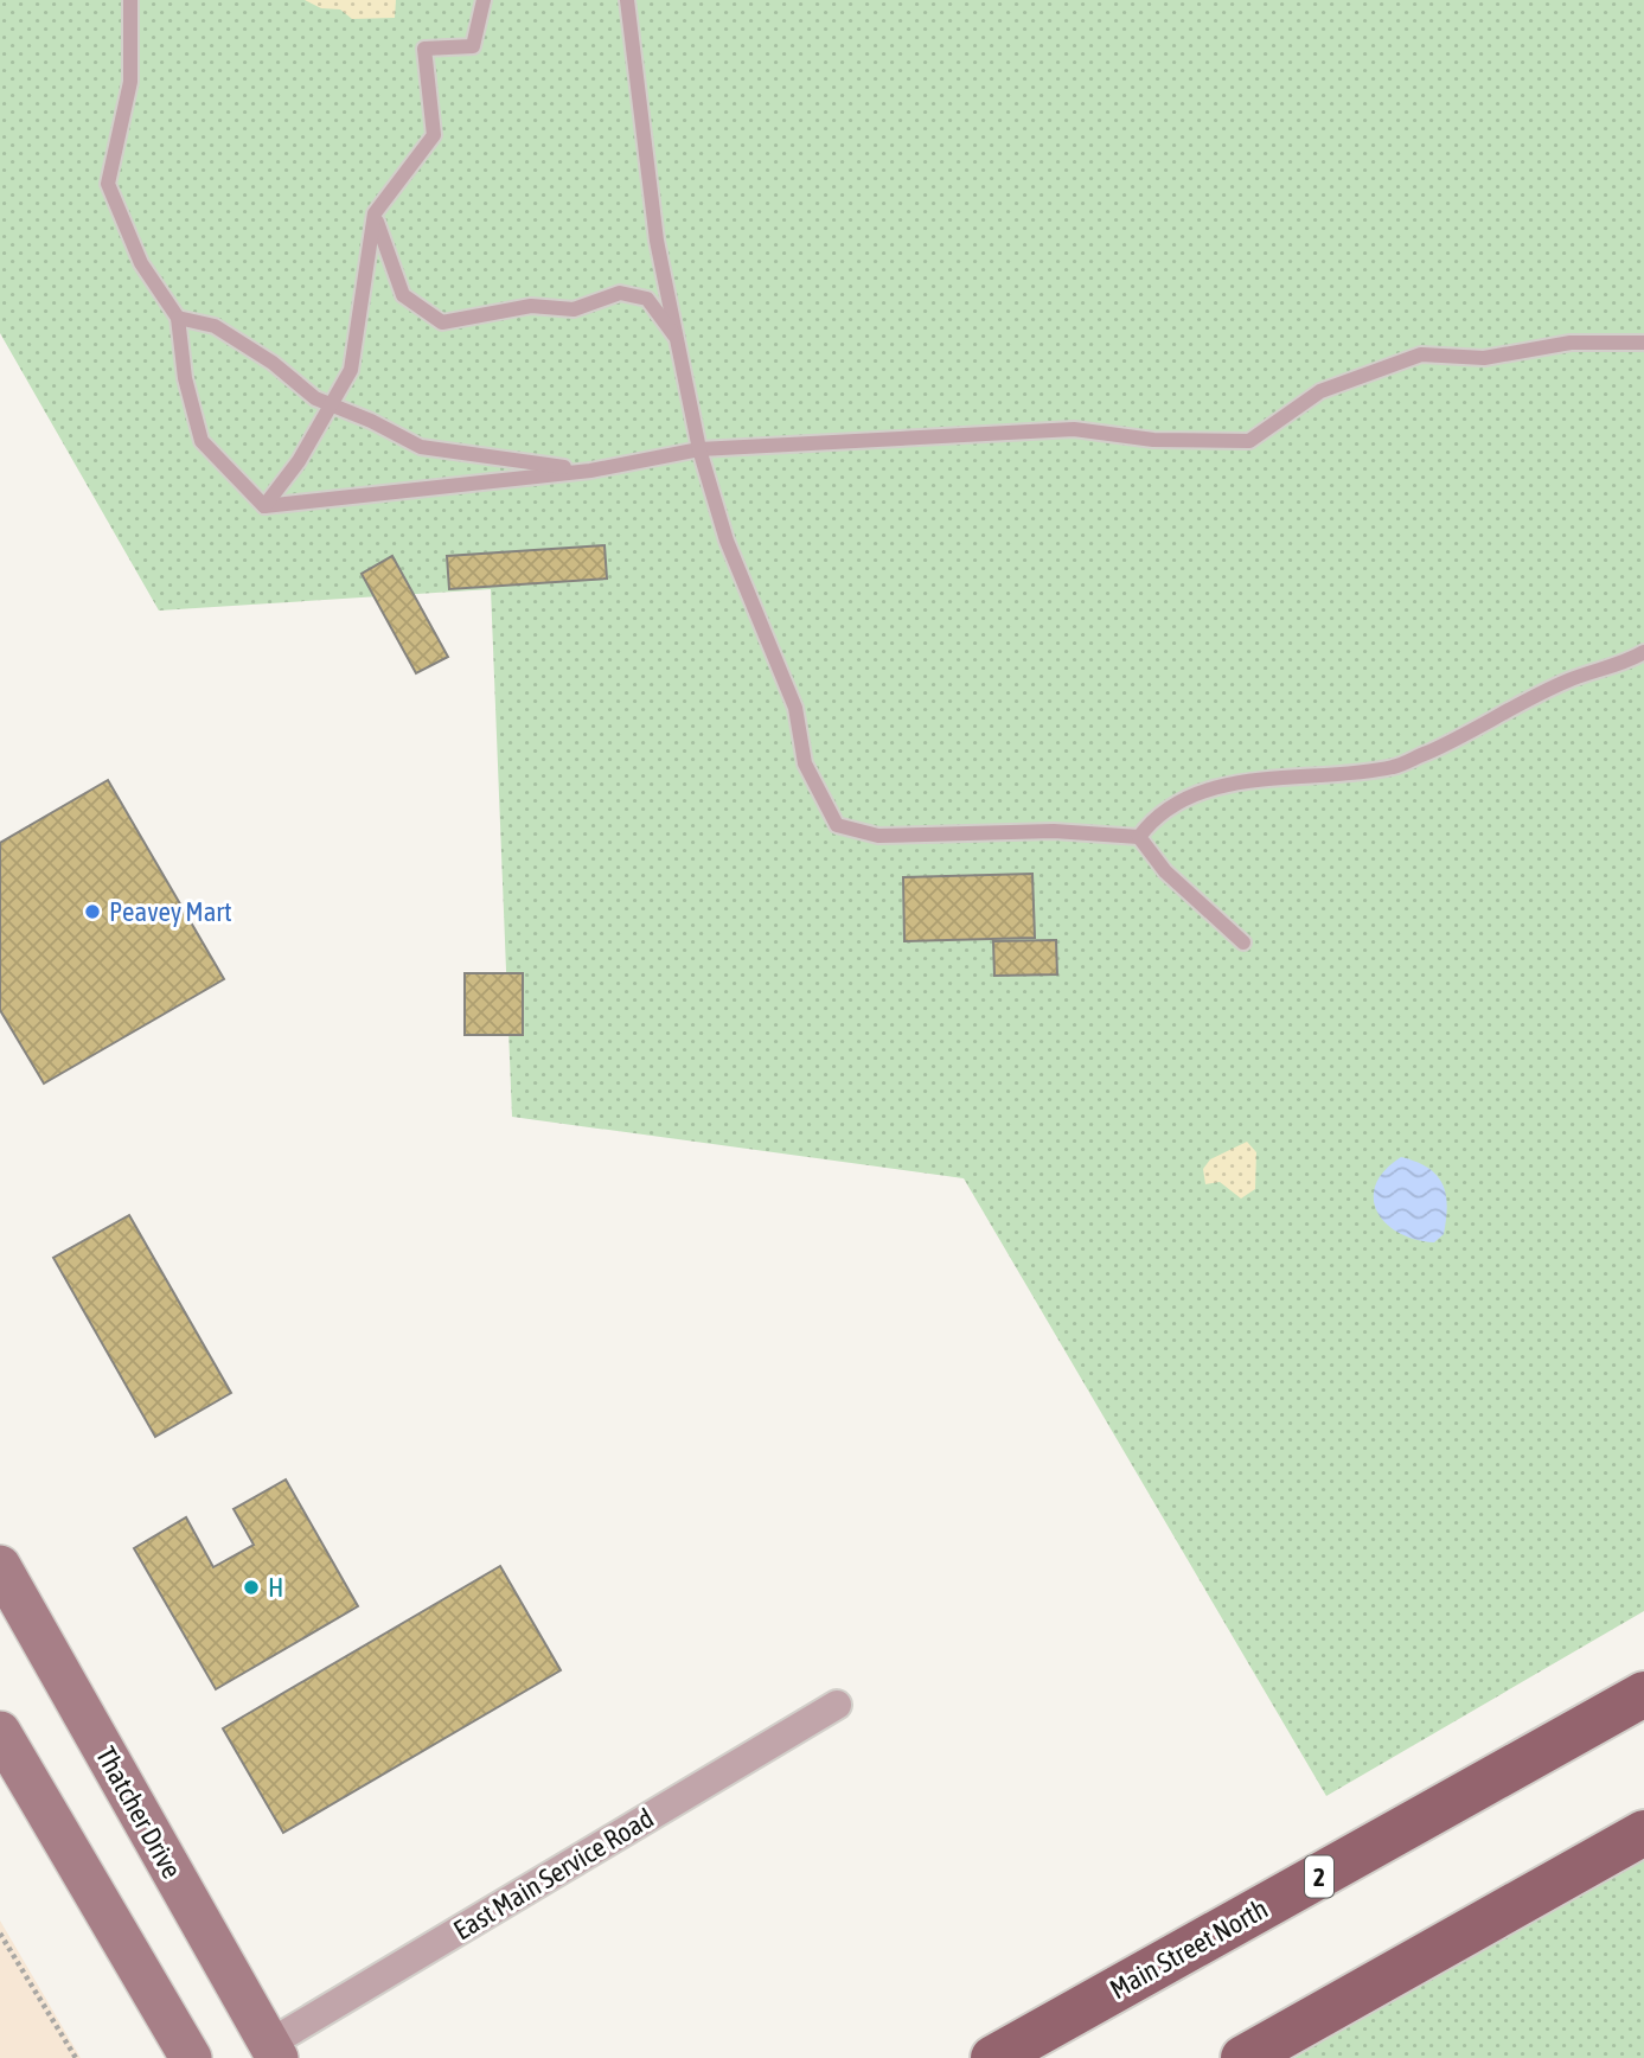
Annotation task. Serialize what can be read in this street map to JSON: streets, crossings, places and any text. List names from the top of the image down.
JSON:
{
  "streets": {
    "main road": ["Thatcher Drive", "2", "Main Street North"],
    "street": ["East Main Service Road"]
  },
  "crossings": [
    ["Thatcher Drive", "East Main Service Road"]
  ],
  "places": ["Peavey Mart", "H"]
}
